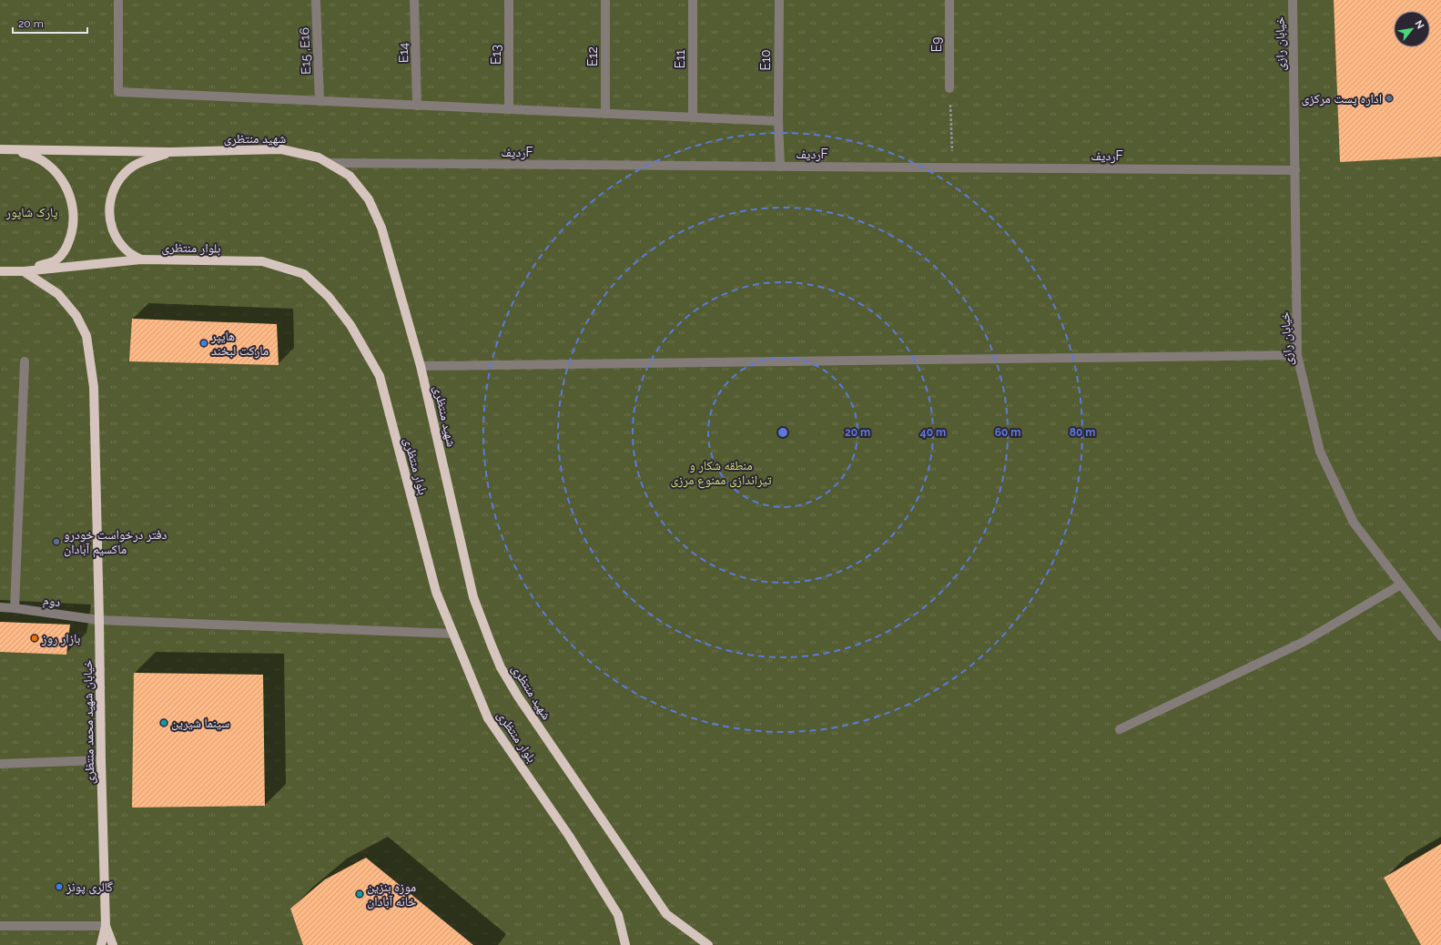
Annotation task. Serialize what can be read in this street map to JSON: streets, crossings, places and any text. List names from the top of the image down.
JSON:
{
  "streets": {
    "main road": ["شهید منتظری", "بلوار منتظری", "خیابان شهید محمد منتظری"],
    "street": [
      "خیابان رازی",
      "E9",
      "E15 ,E16",
      "E14",
      "E13",
      "E12",
      "E11",
      "E10",
      "ردیفF",
      "دوم"
    ]
  },
  "crossings": [
    ["خیابان رازی", "ردیفF"],
    ["E10", "ردیفF"],
    ["شهید منتظری", "ردیفF"],
    ["بلوار منتظری", "دوم"],
    ["بلوار منتظری", "خیابان شهید محمد منتظری"],
    ["دوم", "خیابان شهید محمد منتظری"]
  ],
  "parks": ["پارک شاپور", "منطقه شکار و تیراندازی ممنوع مرزی"],
  "places": [
    "اداره پست مرکزی",
    "هایپر مارکت لبخند",
    "دفتر درخواست خودرو ماکسیم آبادان",
    "بازار روز",
    "سینما شیرین",
    "گالری پونز",
    "موزه بنزین خانه آبادان"
  ],
  "scale_bar": "20 m",
  "north": "top right",
  "rings": [
    "20 m",
    "40 m",
    "60 m",
    "80 m"
  ]
}
